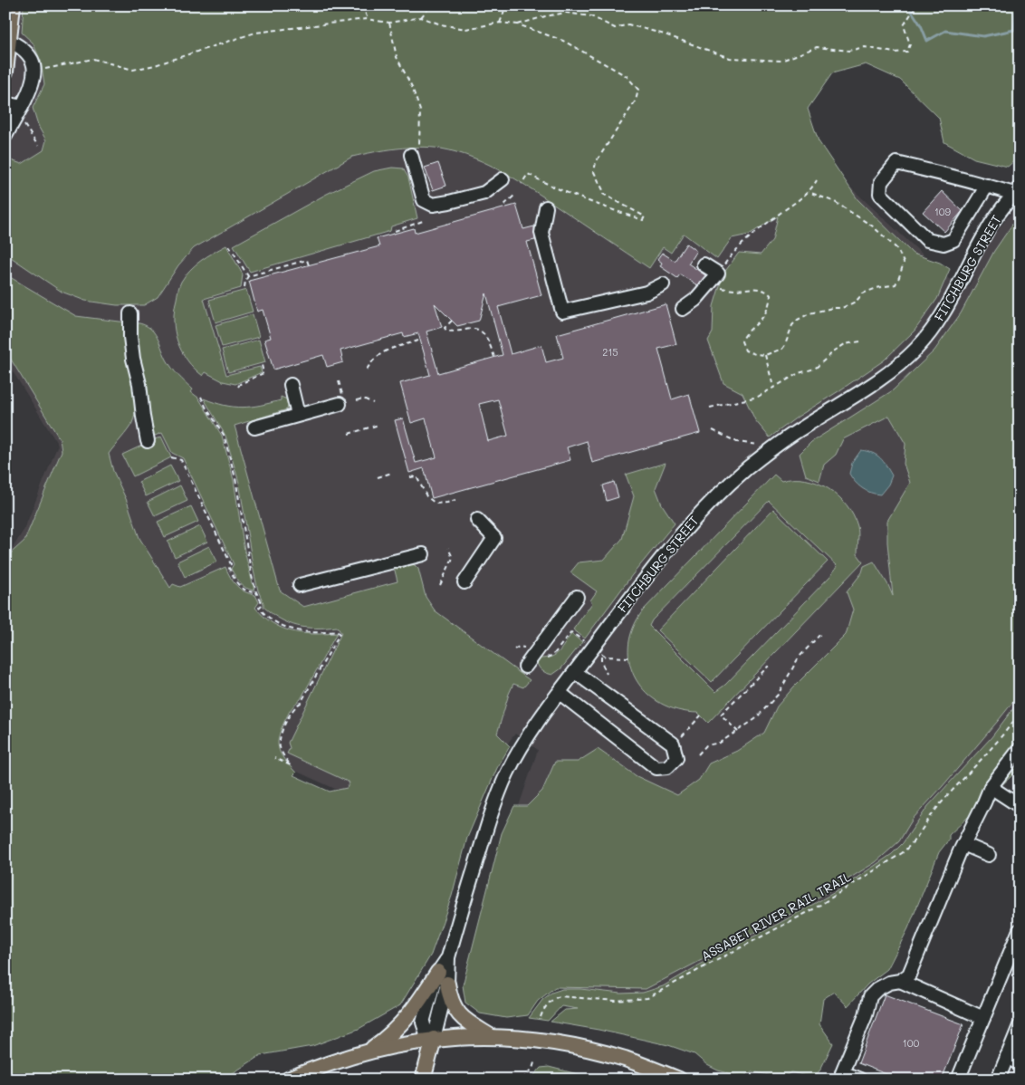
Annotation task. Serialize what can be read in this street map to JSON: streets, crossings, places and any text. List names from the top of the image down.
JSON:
{
  "streets": {
    "street": ["FITCHBURG STREET"],
    "path": ["ASSABET RIVER RAIL TRAIL"]
  },
  "house_numbers": ["109", "215", "100"]
}
